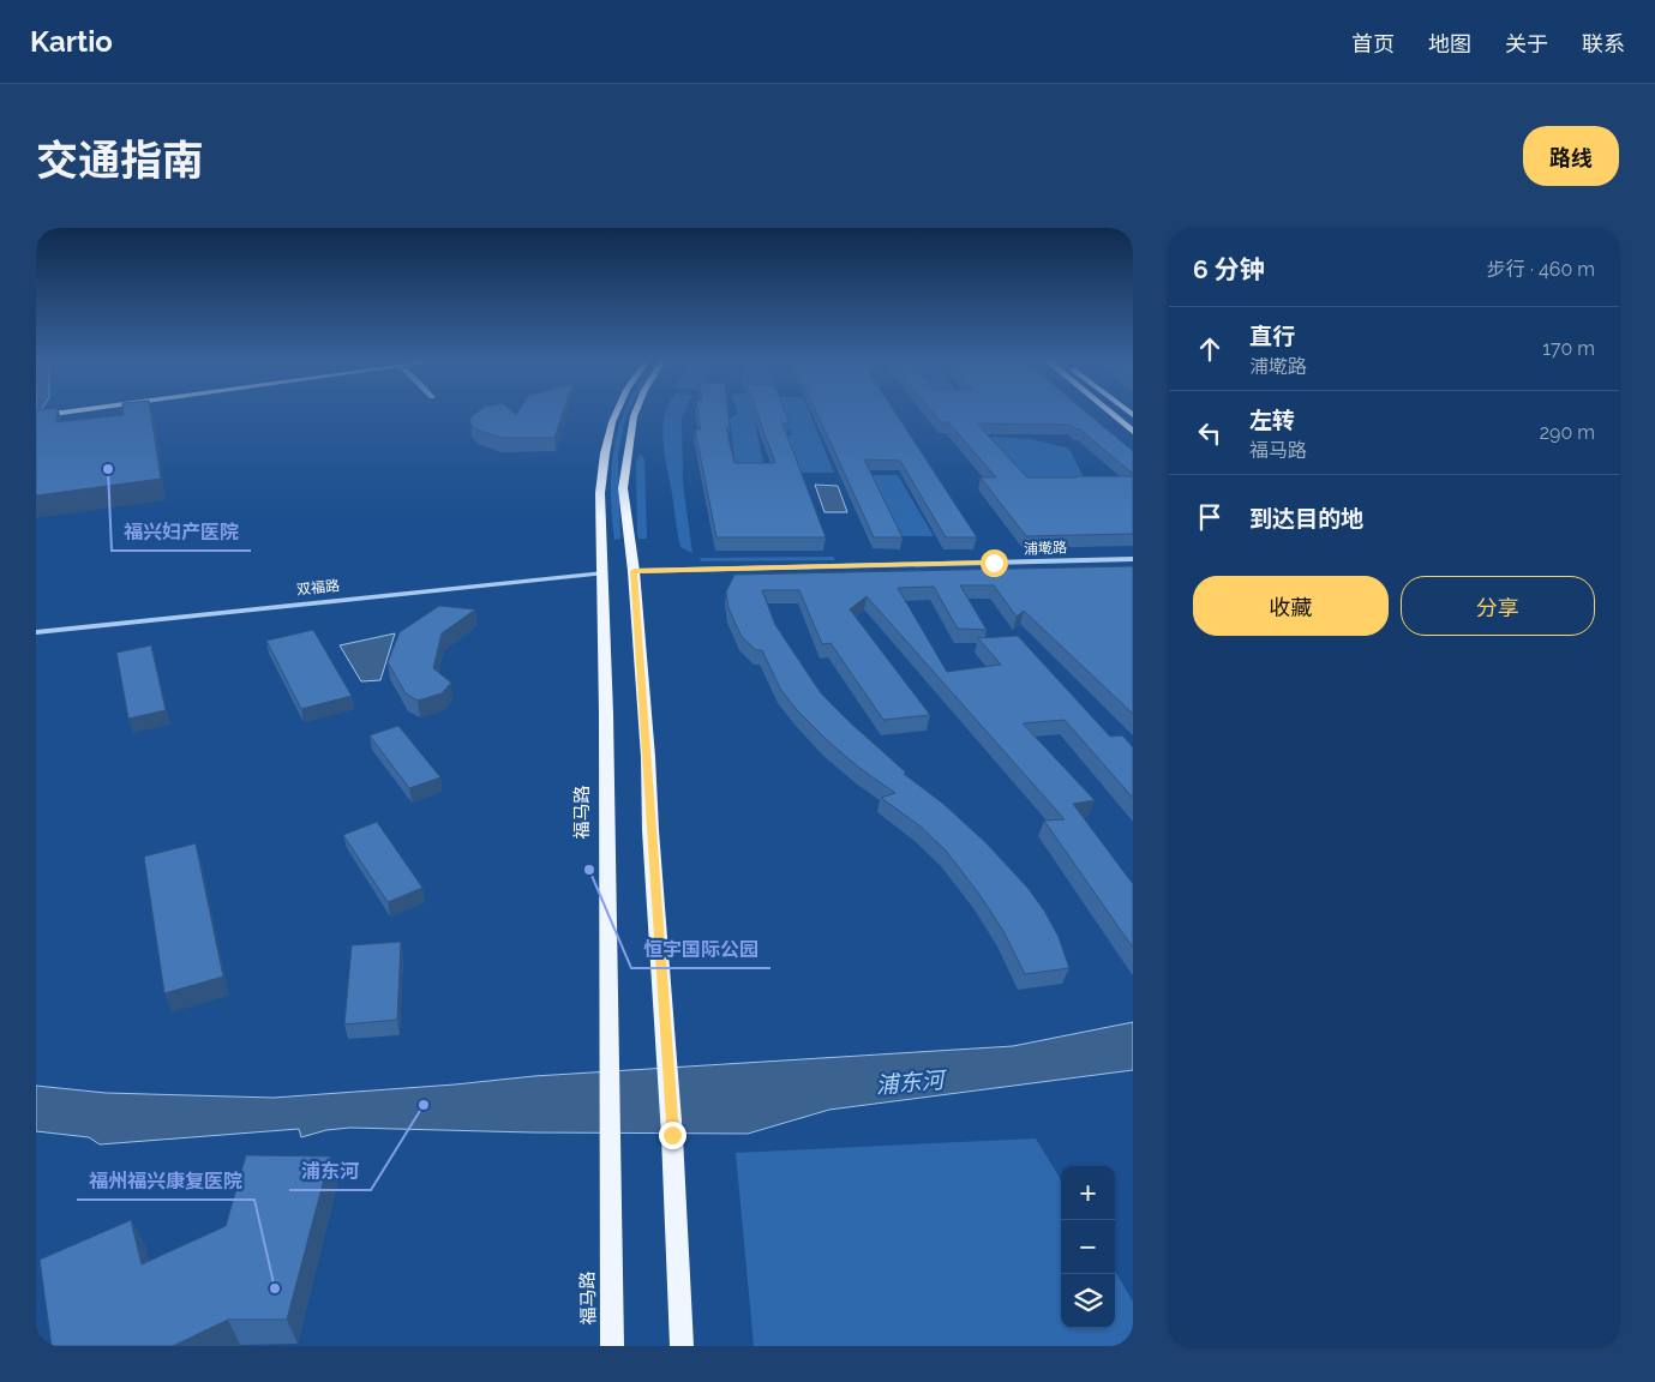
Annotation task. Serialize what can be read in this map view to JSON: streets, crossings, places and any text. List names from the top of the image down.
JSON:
{
  "streets": {
    "main road": ["福马路"],
    "street": ["浦墘路", "双福路"]
  },
  "crossings": [
    ["双福路", "福马路"]
  ],
  "water": ["浦东河"],
  "places": [
    "福兴妇产医院",
    "恒宇国际公园",
    "浦东河",
    "福州福兴康复医院"
  ],
  "page": {
    "header": "Kartio",
    "nav": [
      "首页",
      "地图",
      "关于",
      "联系"
    ],
    "title": "交通指南",
    "buttons": [
      "路线",
      ["收藏", "分享"]
    ],
    "heading": ["6 分钟", "步行 · 460 m"],
    "list": [
      ["直行", "浦墘路", "170 m"],
      ["左转", "福马路", "290 m"],
      "到达目的地"
    ],
    "map_buttons": ["+", "−"]
  }
}
